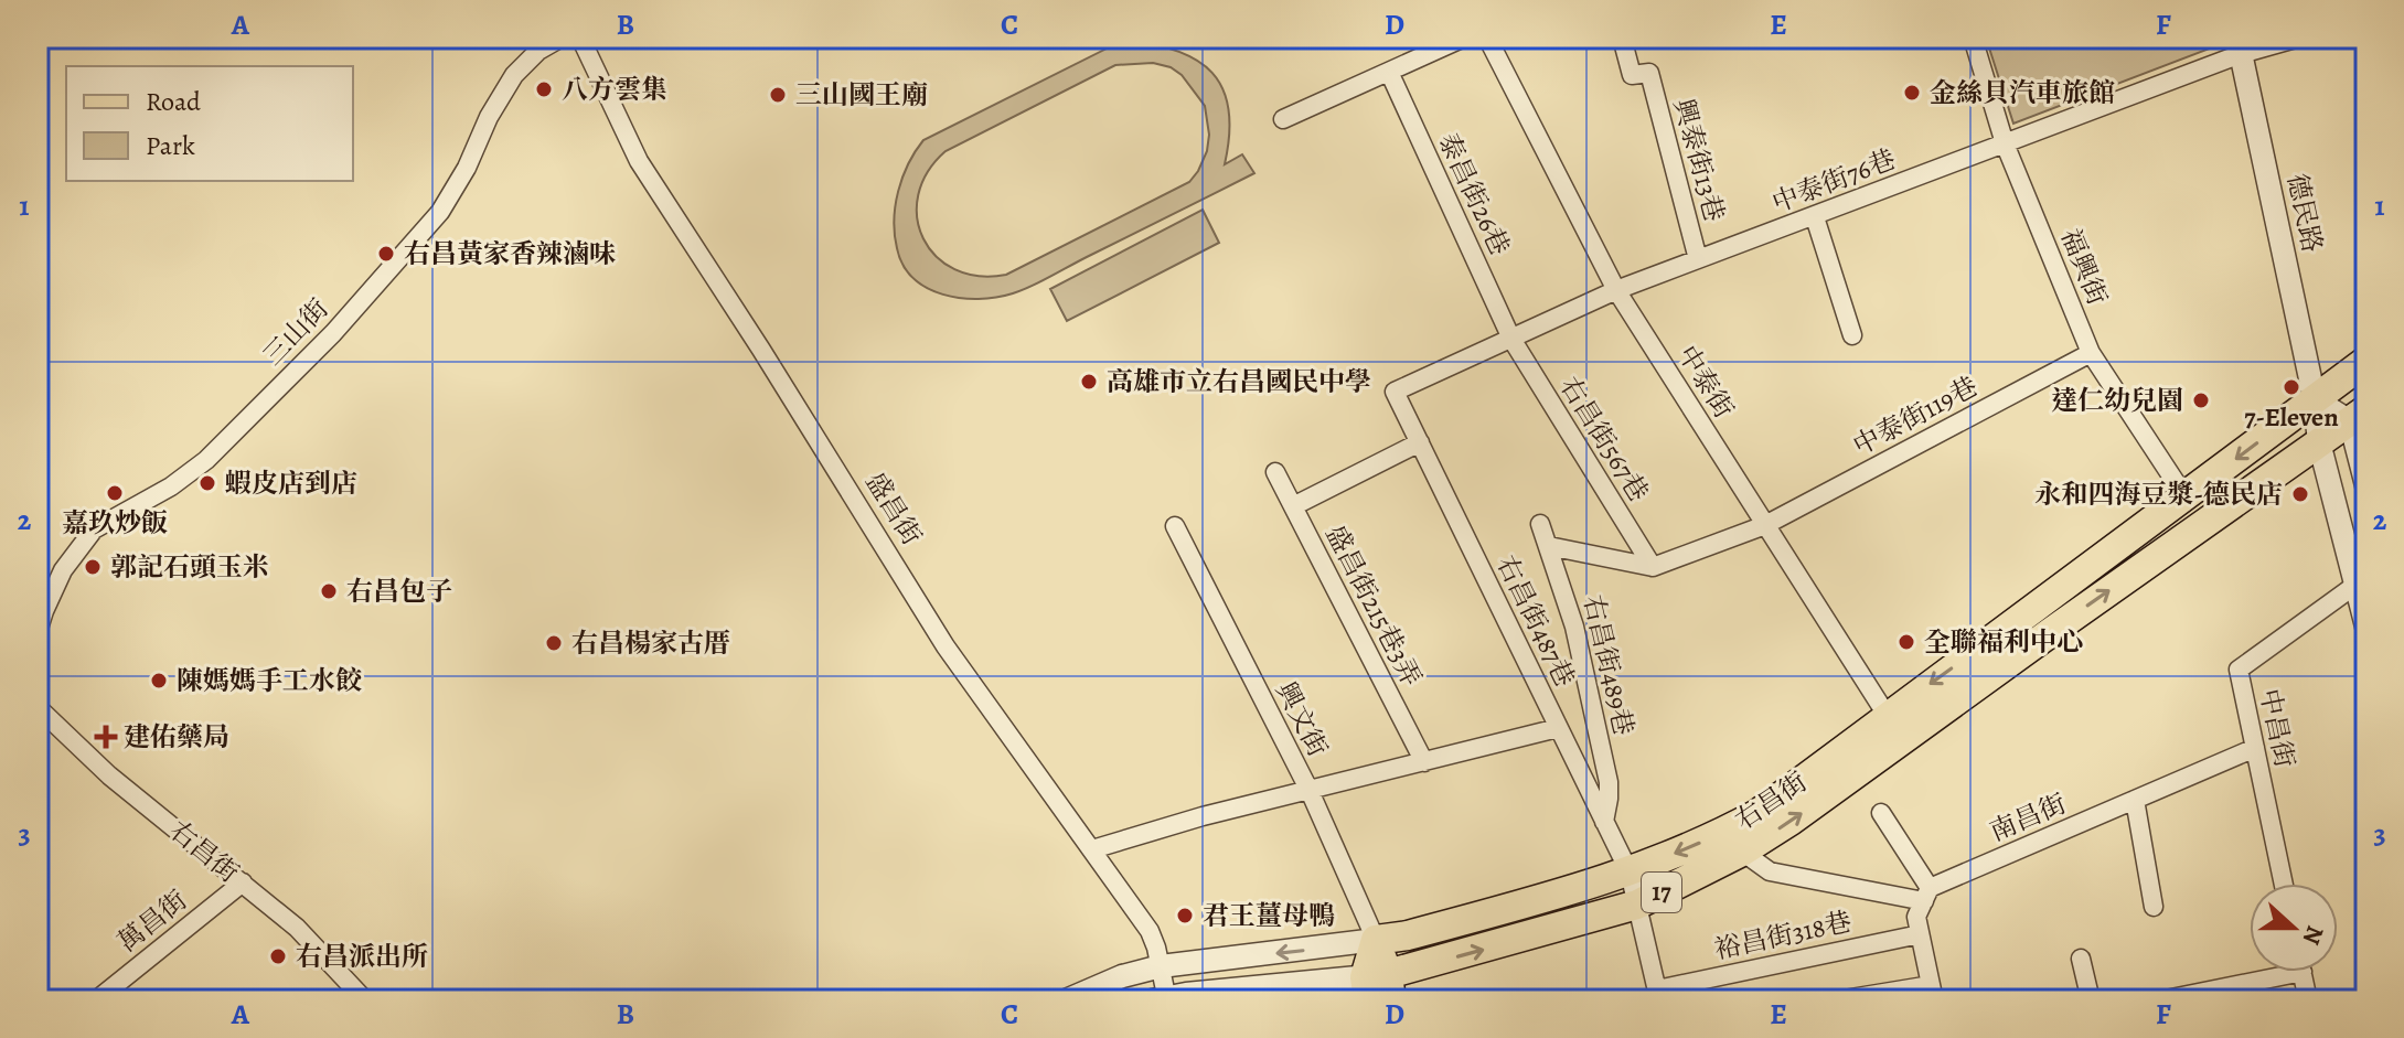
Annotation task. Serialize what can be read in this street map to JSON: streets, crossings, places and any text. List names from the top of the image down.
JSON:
{
  "streets": {
    "main road": ["右昌街", "17"],
    "street": [
      "興泰街13巷",
      "中泰街76巷",
      "泰昌街26巷",
      "德民路",
      "福興街",
      "三山街",
      "中泰街",
      "中泰街119巷",
      "右昌街567巷",
      "盛昌街",
      "盛昌街215巷3弄",
      "右昌街487巷",
      "右昌街489巷",
      "興文街",
      "中昌街",
      "南昌街",
      "萬昌街",
      "裕昌街318巷"
    ]
  },
  "crossings": [
    ["興泰街13巷", "中泰街76巷"],
    ["中泰街76巷", "泰昌街26巷"],
    ["中泰街76巷", "德民路"],
    ["中泰街76巷", "福興街"],
    ["中泰街76巷", "中泰街"],
    ["中泰街76巷", "右昌街567巷"],
    ["中泰街76巷", "右昌街487巷"],
    ["泰昌街26巷", "右昌街567巷"],
    ["德民路", "中昌街"],
    ["德民路", "右昌街"],
    ["福興街", "中泰街119巷"],
    ["福興街", "右昌街"],
    ["中泰街", "中泰街119巷"],
    ["中泰街", "右昌街"],
    ["中泰街119巷", "右昌街567巷"],
    ["盛昌街", "右昌街"],
    ["右昌街487巷", "右昌街489巷"],
    ["右昌街487巷", "右昌街"],
    ["右昌街487巷", "裕昌街318巷"],
    ["興文街", "右昌街"],
    ["中昌街", "南昌街"],
    ["右昌街", "萬昌街"]
  ],
  "places": {
    "other": [
      "八方雲集",
      "金絲貝汽車旅館",
      "三山國王廟",
      "右昌黃家香辣滷味",
      "高雄市立右昌國民中學",
      "7-Eleven",
      "達仁幼兒園",
      "蝦皮店到店",
      "嘉玖炒飯",
      "永和四海豆漿-德民店",
      "郭記石頭玉米",
      "右昌包子",
      "全聯福利中心",
      "右昌楊家古厝",
      "陳媽媽手工水餃",
      "君王薑母鴨",
      "右昌派出所"
    ],
    "health": ["建佑藥局"]
  },
  "legend": ["Road", "Park"],
  "north": "right",
  "grid": {
    "columns": [
      "A",
      "B",
      "C",
      "D",
      "E",
      "F"
    ],
    "rows": ["1", "2", "3"]
  }
}
